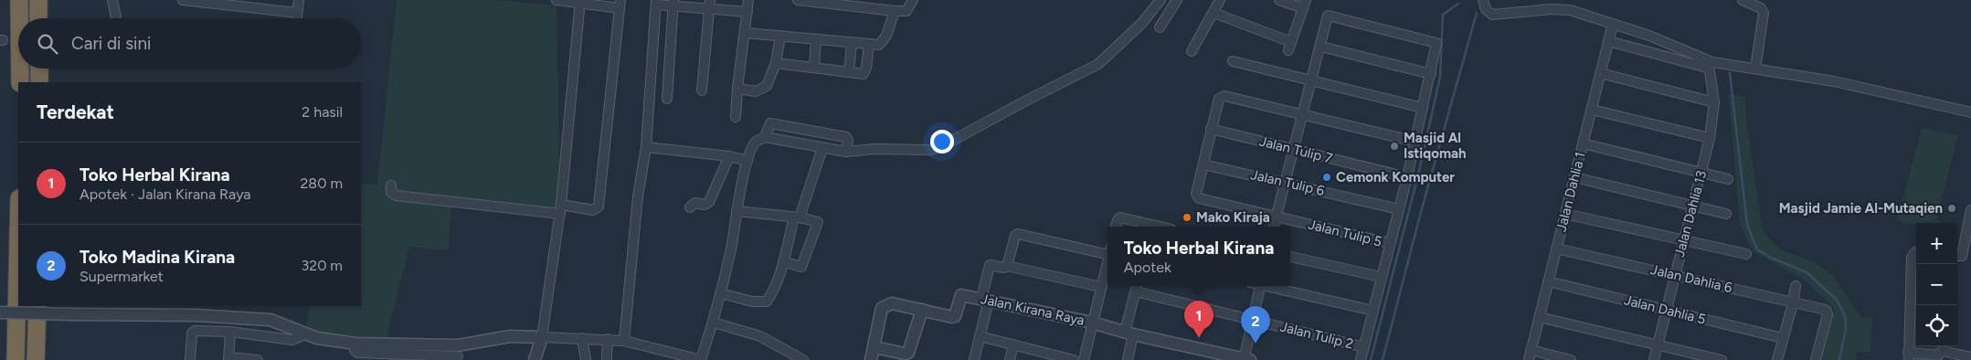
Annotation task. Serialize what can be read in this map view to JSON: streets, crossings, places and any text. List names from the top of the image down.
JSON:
{
  "streets": {
    "street": [
      "Jalan Tulip 7",
      "Jalan Tulip 6",
      "Jalan Dahlia 1",
      "Jalan Dahlia 13",
      "Jalan Tulip 5",
      "Jalan Dahlia 6",
      "Jalan Kirana Raya",
      "Jalan Dahlia 5",
      "Jalan Tulip 2"
    ]
  },
  "crossings": [
    ["Jalan Tulip 6", "Jalan Tulip 5"],
    ["Jalan Dahlia 1", "Jalan Dahlia 13"],
    ["Jalan Dahlia 1", "Jalan Dahlia 6"],
    ["Jalan Dahlia 1", "Jalan Dahlia 5"],
    ["Jalan Dahlia 13", "Jalan Dahlia 6"],
    ["Jalan Dahlia 13", "Jalan Dahlia 5"]
  ],
  "places": [
    "Masjid Al Istiqomah",
    "Cemonk Komputer",
    "Masjid Jamie Al-Mutaqien",
    "Mako Kiraja"
  ],
  "page": {
    "search": "Cari di sini",
    "heading": ["Terdekat", "2 hasil"],
    "list": [
      {
        "mark": "1",
        "name": "Toko Herbal Kirana",
        "note": "Apotek · Jalan Kirana Raya",
        "value": "280 m"
      },
      {
        "mark": "2",
        "name": "Toko Madina Kirana",
        "note": "Supermarket",
        "value": "320 m"
      }
    ],
    "map_buttons": ["+", "−"],
    "popup": ["Toko Herbal Kirana", "Apotek"],
    "pins": ["1", "2"]
  }
}
